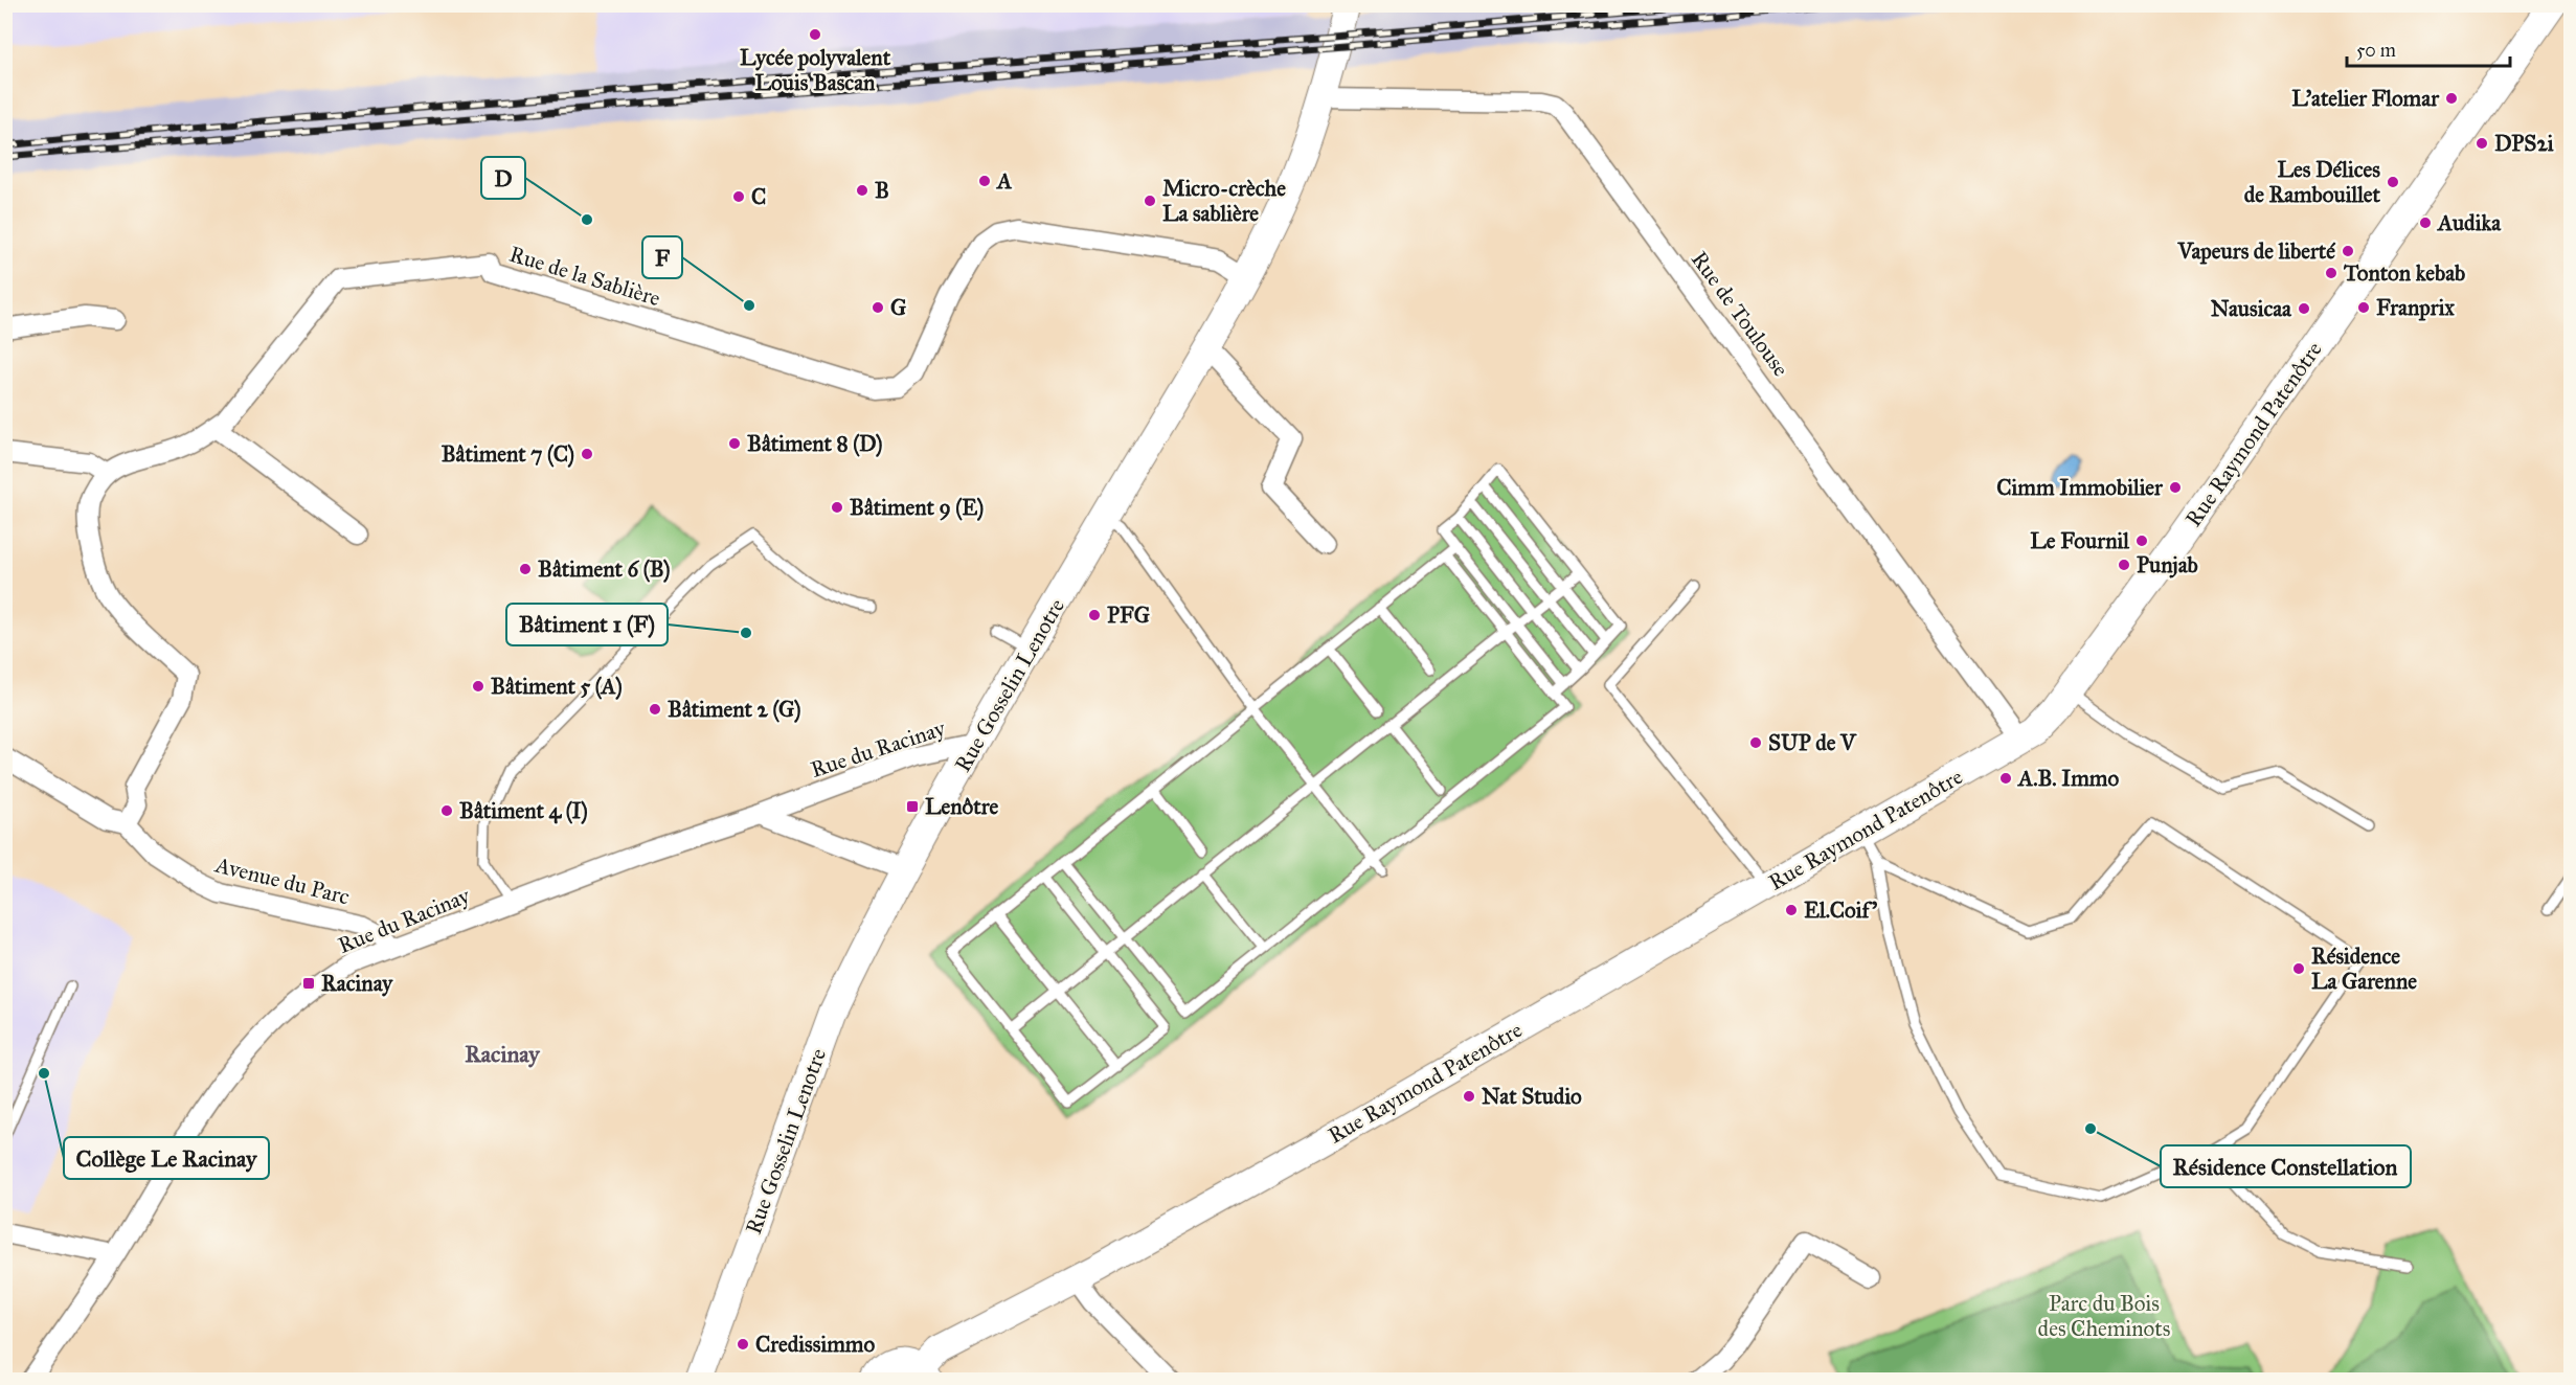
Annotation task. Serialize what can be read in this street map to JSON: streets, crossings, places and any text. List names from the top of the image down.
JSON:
{
  "streets": {
    "main road": ["Rue Raymond Patenôtre", "Rue Gosselin Lenotre"],
    "street": [
      "Rue de la Sablière",
      "Rue de Toulouse",
      "Rue du Racinay",
      "Avenue du Parc"
    ]
  },
  "crossings": [
    ["Rue de la Sablière", "Rue Gosselin Lenotre"],
    ["Rue de Toulouse", "Rue Raymond Patenôtre"],
    ["Rue de Toulouse", "Rue Gosselin Lenotre"],
    ["Rue Gosselin Lenotre", "Rue du Racinay"],
    ["Rue du Racinay", "Avenue du Parc"]
  ],
  "districts": ["Racinay"],
  "parks": ["Parc du Bois des Cheminots"],
  "places": {
    "other": [
      "Lycée polyvalent Louis Bascan",
      "L'atelier Flomar",
      "DPS2i",
      "A",
      "Les Délices de Rambouillet",
      "B",
      "C",
      "Micro-crèche La sablière",
      "D",
      "Audika",
      "Vapeurs de liberté",
      "Tonton kebab",
      "F",
      "G",
      "Franprix",
      "Nausicaa",
      "Bâtiment 8 (D)",
      "Bâtiment 7 (C)",
      "Cimm Immobilier",
      "Bâtiment 9 (E)",
      "Le Fournil",
      "Punjab",
      "Bâtiment 6 (B)",
      "PFG",
      "Bâtiment 1 (F)",
      "Bâtiment 5 (A)",
      "Bâtiment 2 (G)",
      "SUP de V",
      "A.B. Immo",
      "Bâtiment 4 (I)",
      "El.Coif'",
      "Résidence La Garenne",
      "Collège Le Racinay",
      "Nat Studio",
      "Résidence Constellation",
      "Credissimmo"
    ],
    "transit": ["Lenôtre", "Racinay"]
  },
  "scale_bar": "50 m"
}
